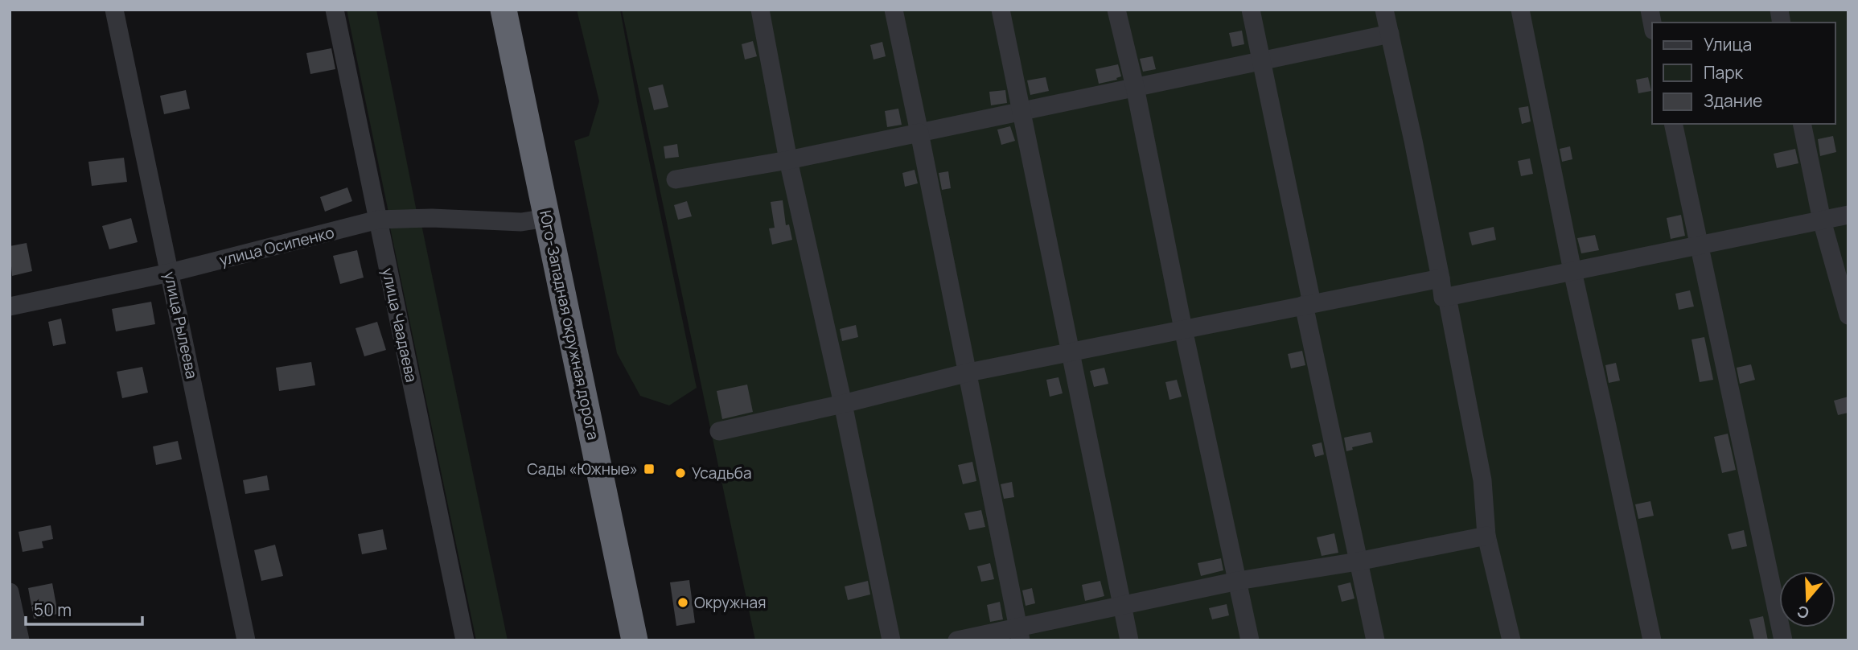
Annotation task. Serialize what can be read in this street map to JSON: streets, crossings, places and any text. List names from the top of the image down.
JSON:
{
  "streets": {
    "highway": ["Юго-Западная окружная дорога"],
    "street": ["улица Осипенко", "улица Рылеева", "улица Чаадаева"]
  },
  "crossings": [
    ["улица Осипенко", "улица Рылеева"],
    ["улица Осипенко", "улица Чаадаева"],
    ["улица Осипенко", "Юго-Западная окружная дорога"]
  ],
  "places": {
    "transit": ["Сады «Южные»"],
    "other": ["Усадьба", "Окружная"]
  },
  "legend": ["Улица", "Парк", "Здание"],
  "scale_bar": "50 m",
  "north": "bottom"
}
